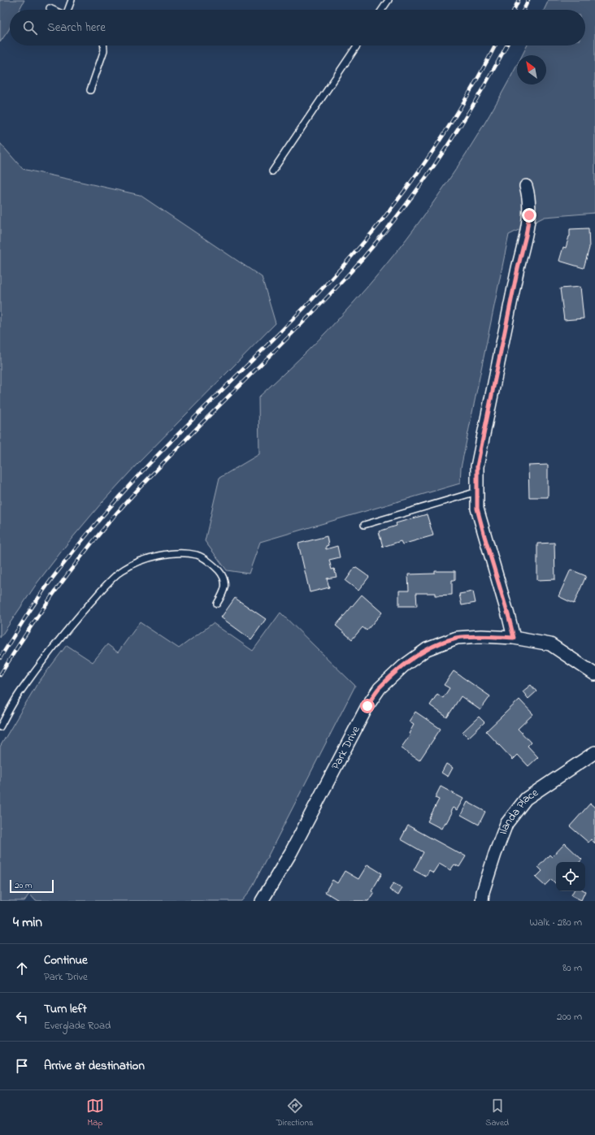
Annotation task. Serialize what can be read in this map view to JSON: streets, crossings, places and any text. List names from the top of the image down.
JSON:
{
  "streets": {
    "street": ["Park Drive", "Ilanda Place"]
  },
  "scale_bar": "20 m",
  "north": "top left",
  "page": {
    "search": "Search here",
    "scale": "20 m",
    "heading": ["4 min", "Walk · 280 m"],
    "list": [
      ["Continue", "Park Drive", "80 m"],
      ["Turn left", "Everglade Road", "200 m"],
      "Arrive at destination"
    ],
    "nav": ["Map", "Directions", "Saved"]
  }
}
